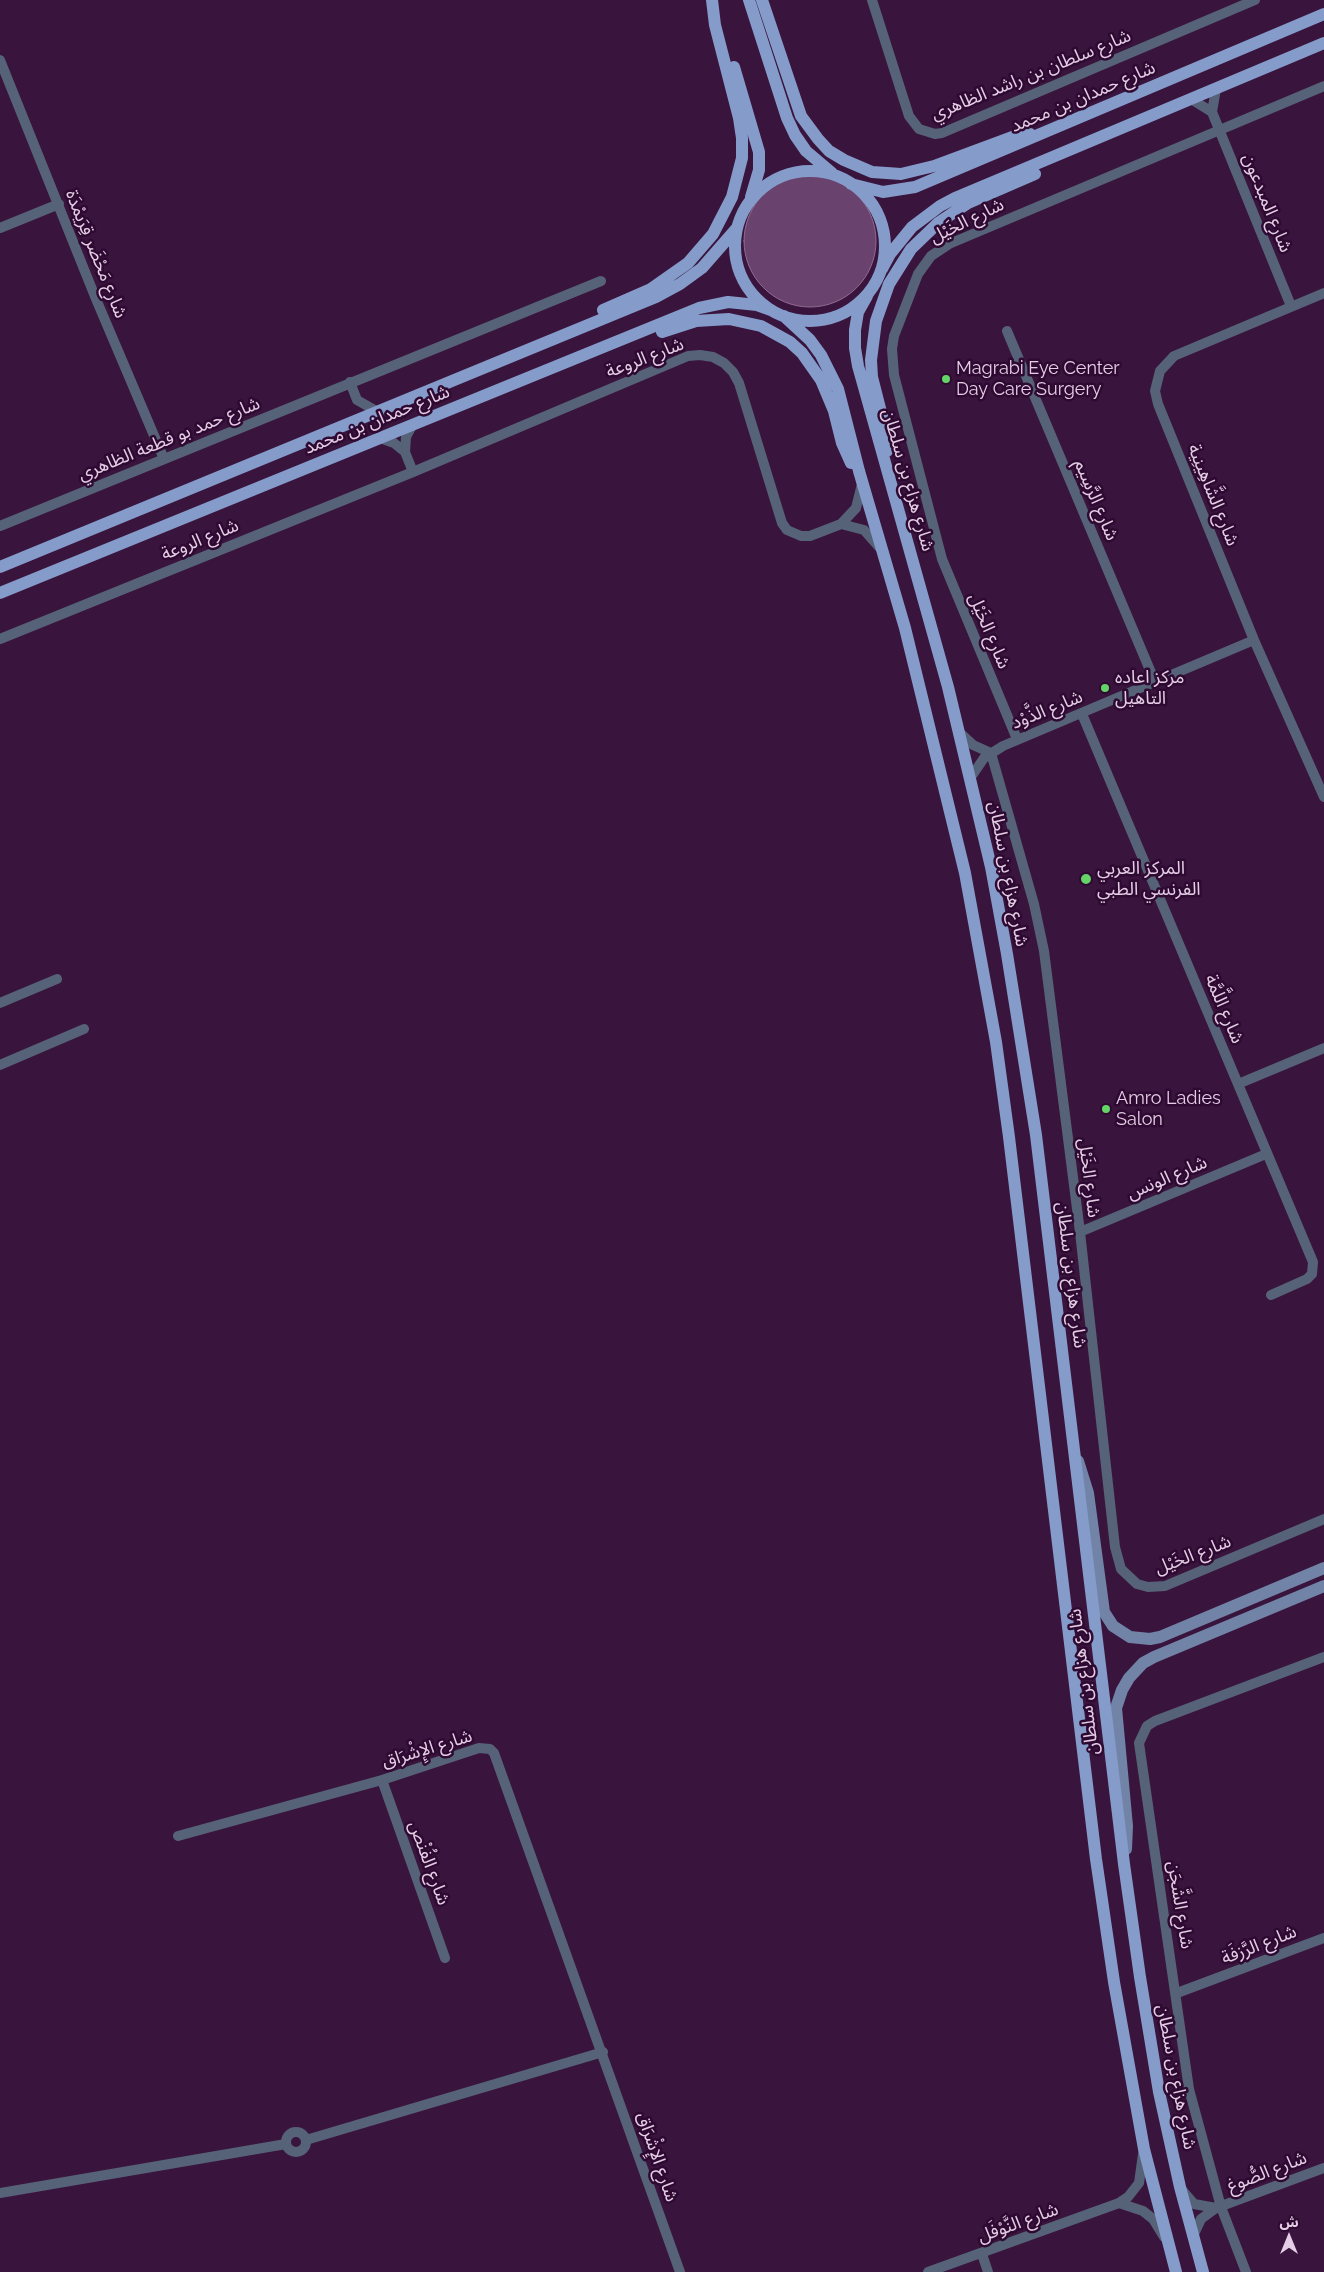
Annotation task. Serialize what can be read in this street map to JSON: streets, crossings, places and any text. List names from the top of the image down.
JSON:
{
  "streets": {
    "main road": ["شارع حمدان بن محمد", "شارع هزاع بن سلطان"],
    "street": [
      "شارع سلطان بن راشد الظاهري",
      "شارع المبدعون",
      "شارع الخَيْل",
      "شارع مَحْضَر قِرَيمْدَة",
      "شارع الروعة",
      "شارع حمد بو قطعة الظاهري",
      "شارع الشَّاهِينِية",
      "شارع الرَّسِيم",
      "شارع الذَّوْد",
      "شارع اللَّمَّة",
      "شارع الونس",
      "شارع الإِشْرَاق",
      "شارع الفُنْص",
      "شارع الشَّجَن",
      "شارع الرَّزفَة",
      "شارع الصُّوغ",
      "شارع النَّوْفَل"
    ]
  },
  "crossings": [
    ["شارع حمدان بن محمد", "شارع هزاع بن سلطان"],
    ["شارع المبدعون", "شارع الخَيْل"],
    ["شارع المبدعون", "شارع الشَّاهِينِية"],
    ["شارع الخَيْل", "شارع الذَّوْد"],
    ["شارع الخَيْل", "شارع الونس"],
    ["شارع مَحْضَر قِرَيمْدَة", "شارع حمد بو قطعة الظاهري"],
    ["شارع الروعة", "شارع هزاع بن سلطان"],
    ["شارع هزاع بن سلطان", "شارع الذَّوْد"],
    ["شارع هزاع بن سلطان", "شارع الصُّوغ"],
    ["شارع هزاع بن سلطان", "شارع النَّوْفَل"],
    ["شارع الشَّاهِينِية", "شارع الذَّوْد"],
    ["شارع الرَّسِيم", "شارع الذَّوْد"],
    ["شارع الذَّوْد", "شارع اللَّمَّة"],
    ["شارع اللَّمَّة", "شارع الونس"],
    ["شارع الإِشْرَاق", "شارع الفُنْص"],
    ["شارع الشَّجَن", "شارع الرَّزفَة"],
    ["شارع الشَّجَن", "شارع الصُّوغ"]
  ],
  "places": [
    "Magrabi Eye Center Day Care Surgery",
    "مركز اعاده التاهيل",
    "المركز العربي الفرنسي الطبي",
    "Amro Ladies Salon"
  ],
  "north": "top"
}
